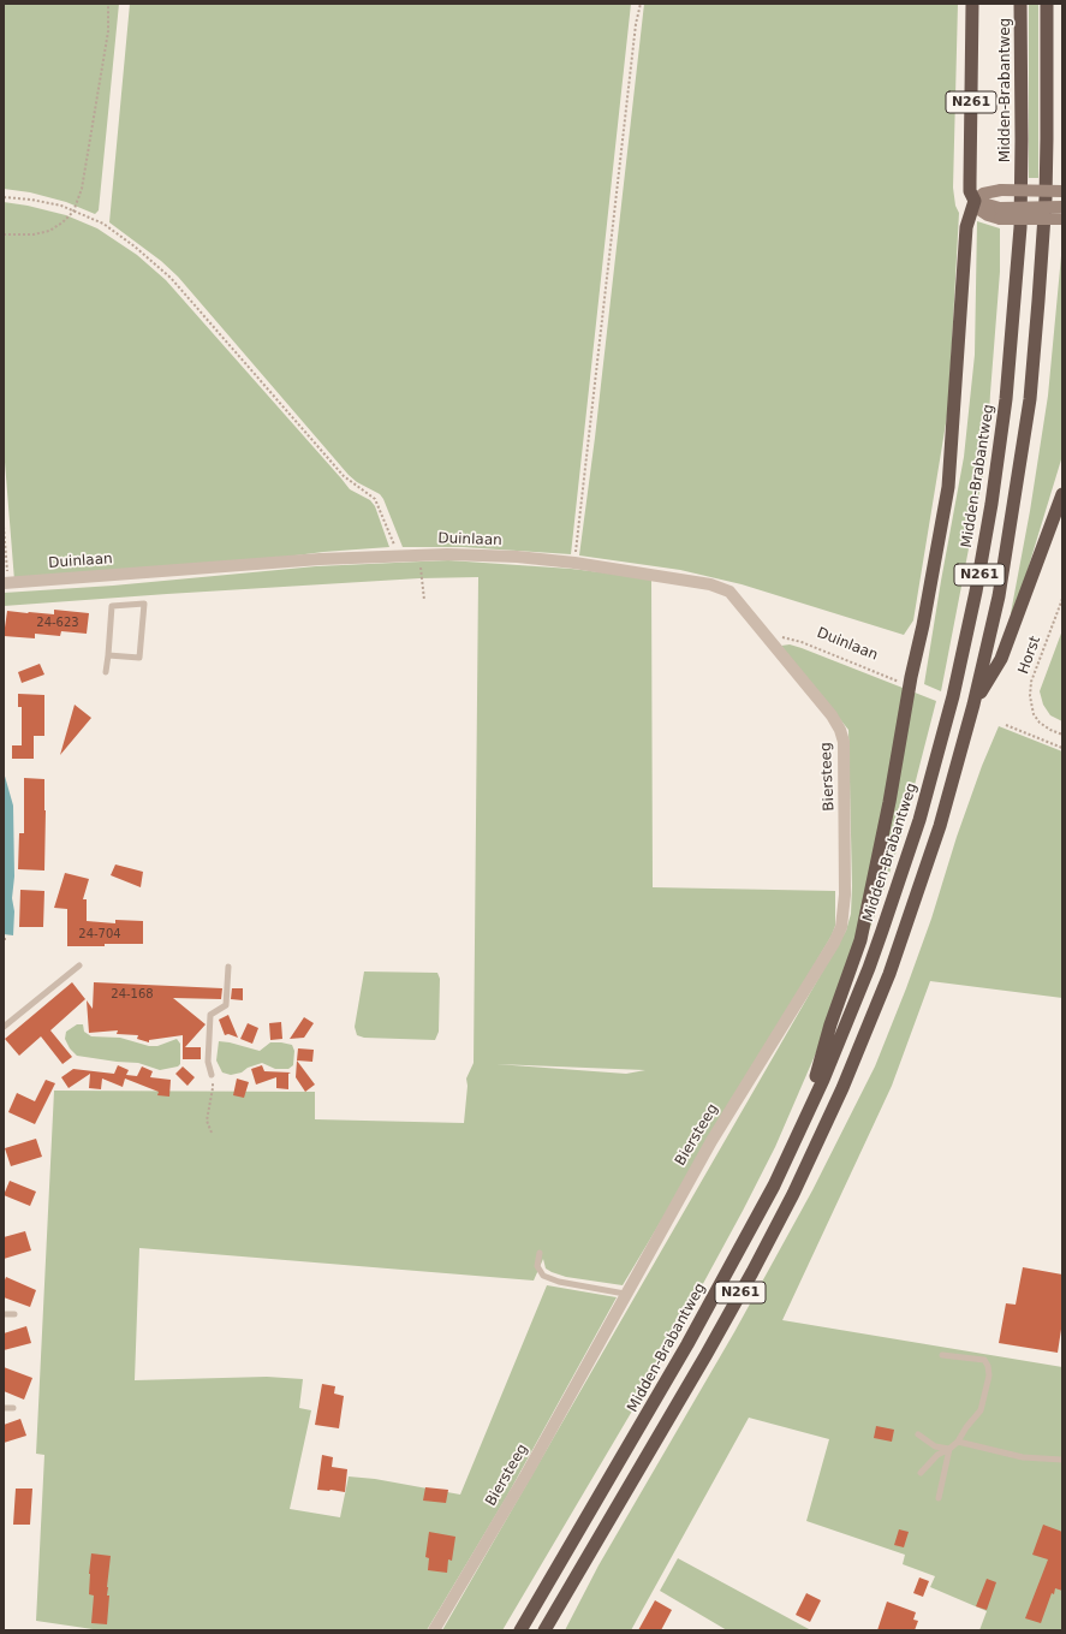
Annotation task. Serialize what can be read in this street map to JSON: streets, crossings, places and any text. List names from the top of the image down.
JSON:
{
  "streets": {
    "highway": ["Midden-Brabantweg", "N261"],
    "street": ["Duinlaan", "Biersteeg"],
    "path": ["Horst"]
  },
  "crossings": [
    ["Midden-Brabantweg", "N261"],
    ["Duinlaan", "Biersteeg"]
  ],
  "house_numbers": ["24-623", "24-704", "24-168"]
}
